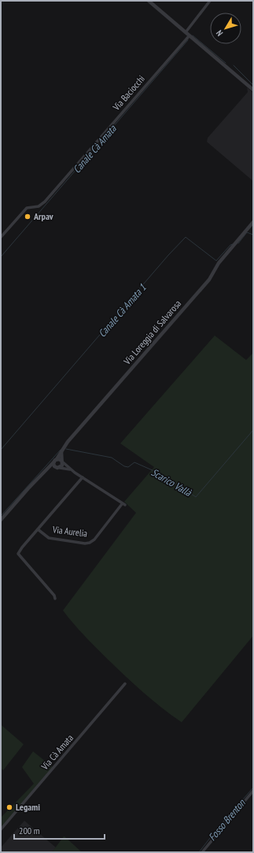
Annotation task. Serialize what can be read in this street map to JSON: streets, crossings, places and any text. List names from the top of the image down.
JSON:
{
  "streets": {
    "street": [
      "Via Baciocchi",
      "Via Loreggia di Salvarosa",
      "Via Aurelia",
      "Via Cà Amata"
    ]
  },
  "water": [
    "Canale Cà Amata",
    "Canale Cà Amata 1",
    "Scarico Vallà",
    "Fosso Brenton"
  ],
  "places": ["Arpav", "Legami"],
  "scale_bar": "200 m",
  "north": "bottom left"
}
